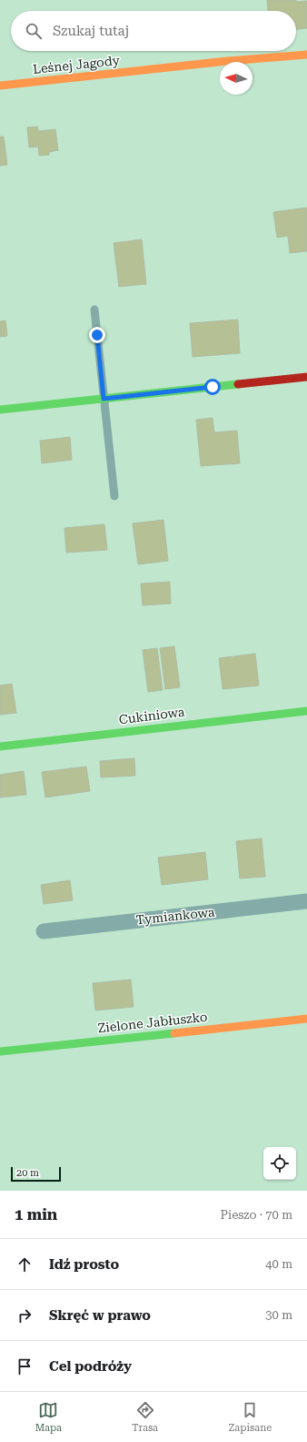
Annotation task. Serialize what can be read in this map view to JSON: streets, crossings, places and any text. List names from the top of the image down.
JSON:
{
  "streets": {
    "street": [
      "Leśnej Jagody",
      "Cukiniowa",
      "Tymiankowa",
      "Zielone Jabłuszko"
    ]
  },
  "scale_bar": "20 m",
  "north": "left",
  "page": {
    "search": "Szukaj tutaj",
    "scale": "20 m",
    "heading": ["1 min", "Pieszo · 70 m"],
    "list": [
      ["Idź prosto", "40 m"],
      ["Skręć w prawo", "30 m"],
      "Cel podróży"
    ],
    "nav": ["Mapa", "Trasa", "Zapisane"]
  }
}
